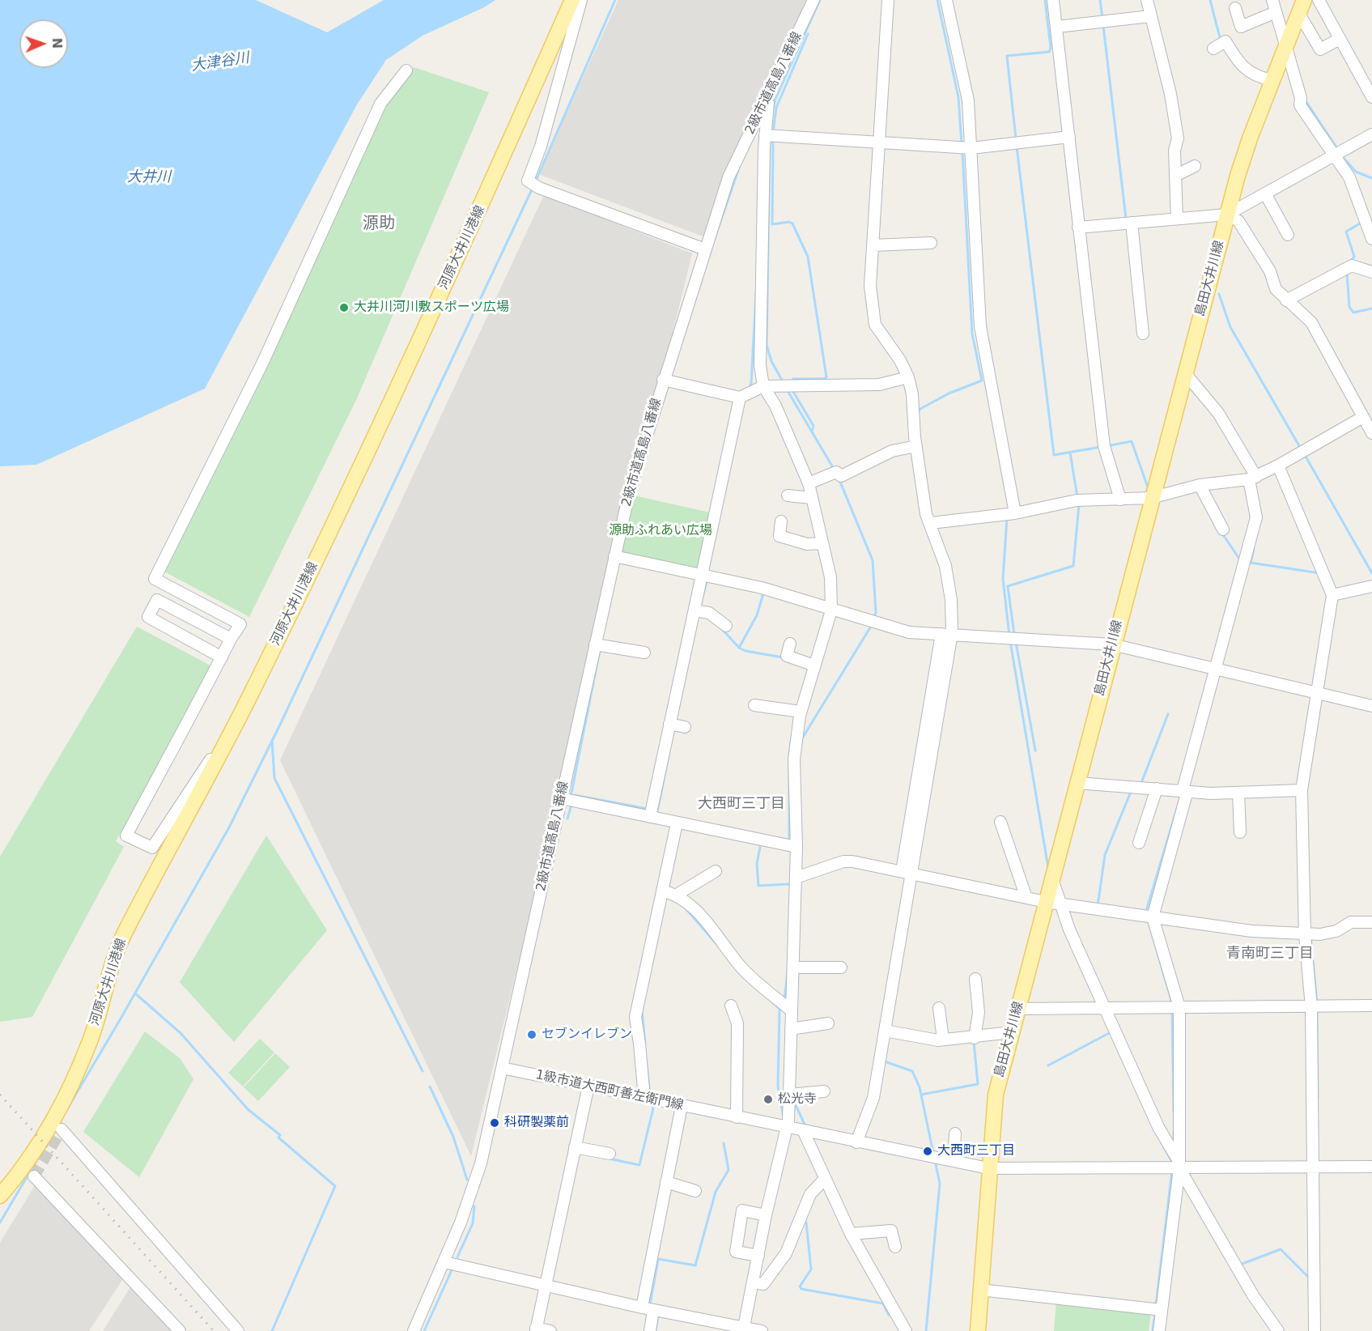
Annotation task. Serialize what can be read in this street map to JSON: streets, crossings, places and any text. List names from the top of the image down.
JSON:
{
  "streets": {
    "main road": ["河原大井川港線", "島田大井川線"],
    "street": ["2級市道高島八番線", "1級市道大西町善左衛門線"]
  },
  "crossings": [
    ["2級市道高島八番線", "1級市道大西町善左衛門線"],
    ["島田大井川線", "1級市道大西町善左衛門線"]
  ],
  "districts": ["源助", "大西町三丁目", "青南町三丁目"],
  "water": ["大津谷川", "大井川"],
  "parks": ["源助ふれあい広場"],
  "places": [
    "大井川河川敷スポーツ広場",
    "セブンイレブン",
    "松光寺",
    "科研製薬前",
    "大西町三丁目"
  ],
  "north": "right"
}
